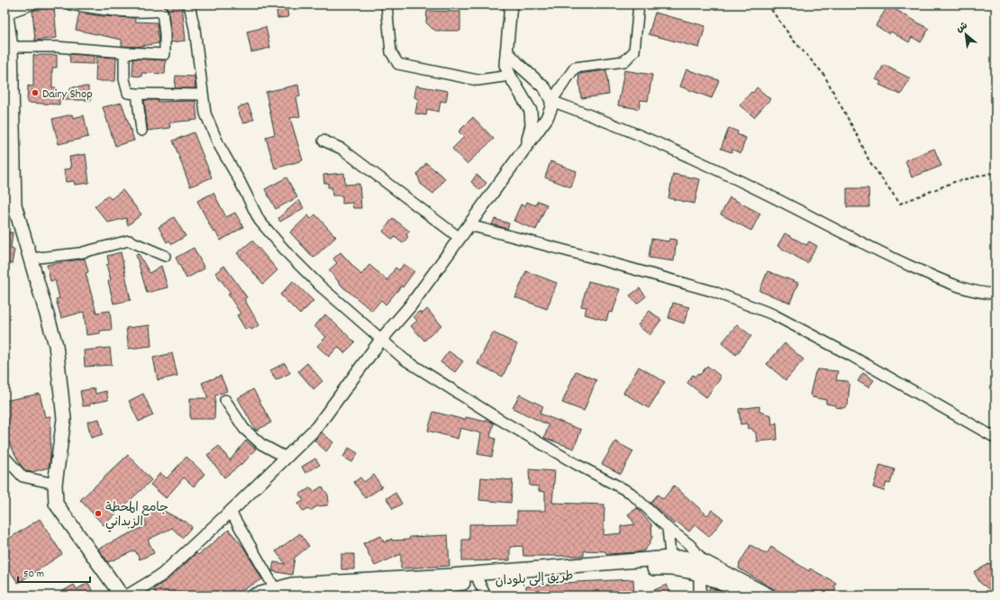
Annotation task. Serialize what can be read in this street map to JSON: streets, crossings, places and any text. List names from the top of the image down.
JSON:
{
  "streets": {
    "main road": ["طريق إلى بلودان"]
  },
  "places": ["Dairy Shop", "جامع المحطة الزبداني"],
  "scale_bar": "50 m",
  "north": "top left"
}
